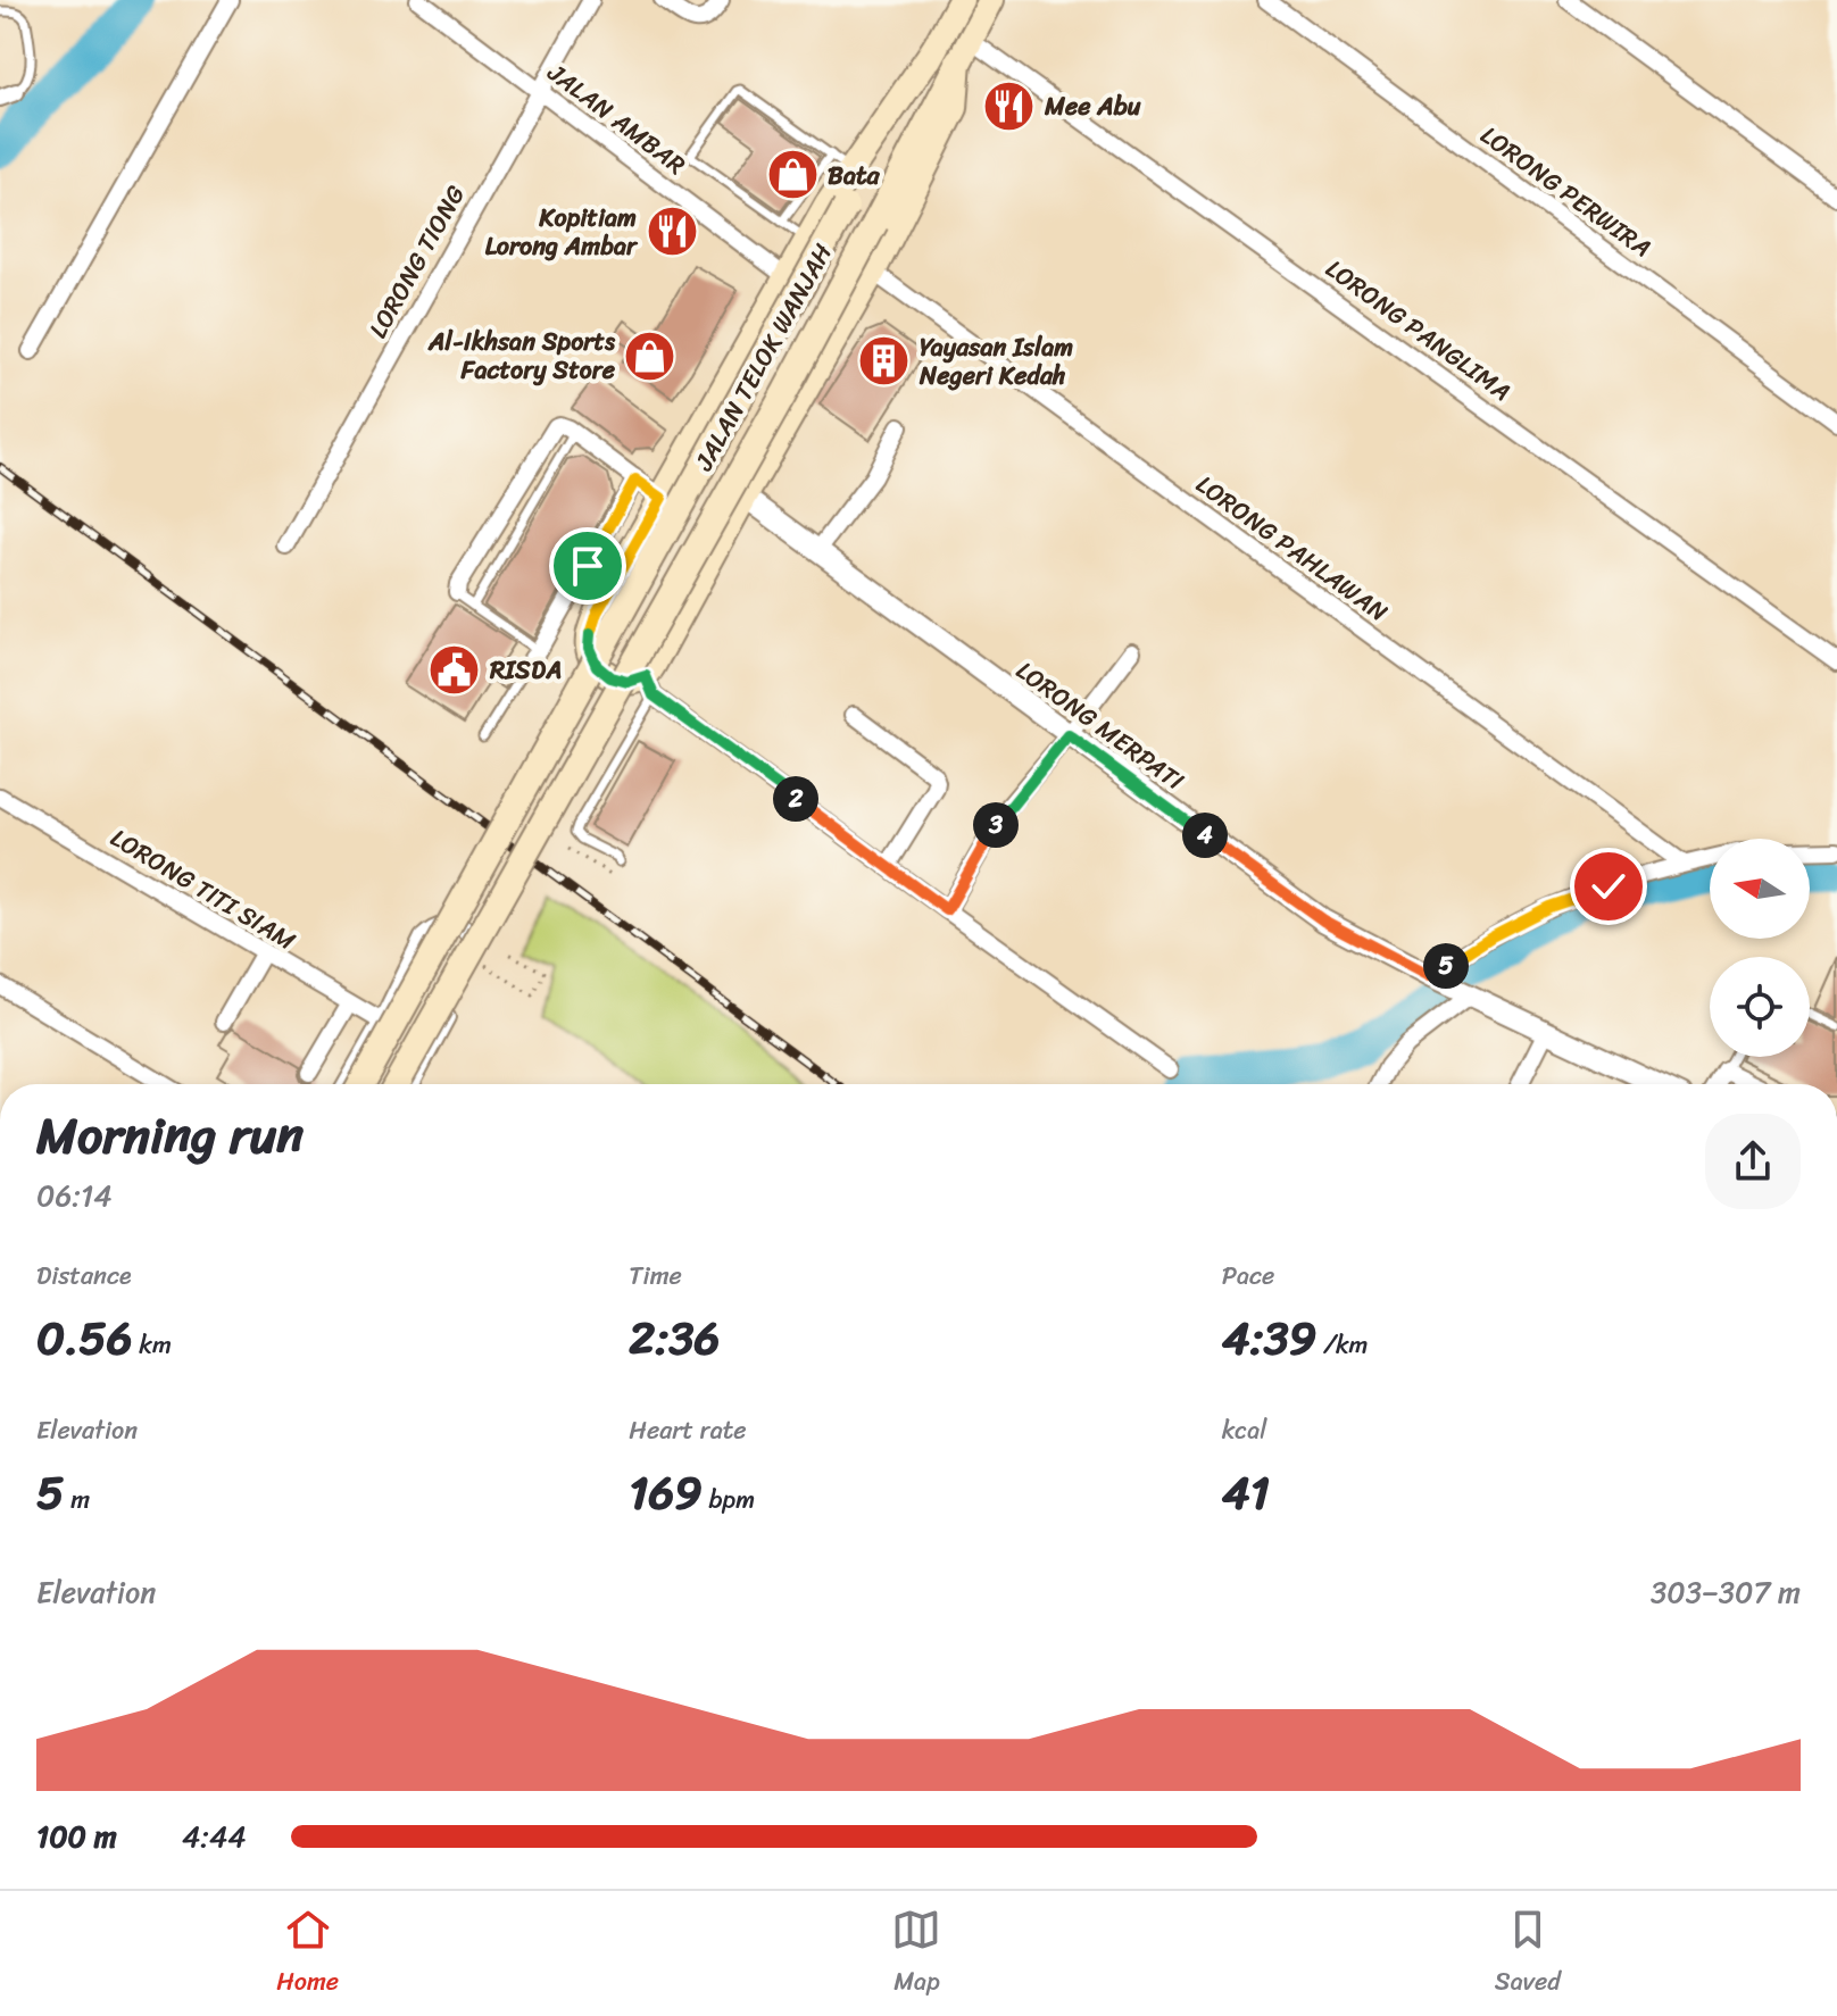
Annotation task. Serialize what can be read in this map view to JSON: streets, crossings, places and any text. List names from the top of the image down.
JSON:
{
  "streets": {
    "main road": ["JALAN TELOK WANJAH"],
    "street": [
      "JALAN AMBAR",
      "LORONG PERWIRA",
      "LORONG TIONG",
      "LORONG PANGLIMA",
      "LORONG PAHLAWAN",
      "LORONG MERPATI",
      "LORONG TITI SIAM"
    ]
  },
  "crossings": [
    ["JALAN AMBAR", "LORONG TIONG"],
    ["LORONG PANGLIMA", "JALAN TELOK WANJAH"]
  ],
  "places": {
    "restaurant": ["Mee Abu", "Kopitiam Lorong Ambar"],
    "shop": ["Bata", "Al-Ikhsan Sports Factory Store"],
    "building": ["Yayasan Islam Negeri Kedah"],
    "public building": ["RISDA"]
  },
  "north": "left",
  "page": {
    "pins": [
      "2",
      "3",
      "4",
      "5"
    ],
    "heading": ["Morning run", "06:14"],
    "stats": [
      ["Distance", "0.56 km"],
      ["Time", "2:36"],
      ["Pace", "4:39 /km"],
      ["Elevation", "5 m"],
      ["Heart rate", "169 bpm"],
      ["kcal", "41"]
    ],
    "chart": ["Elevation", "303–307 m"],
    "list": [
      {
        "name": "100 m",
        "note": "4:44"
      }
    ],
    "tabs": ["Home", "Map", "Saved"]
  }
}
